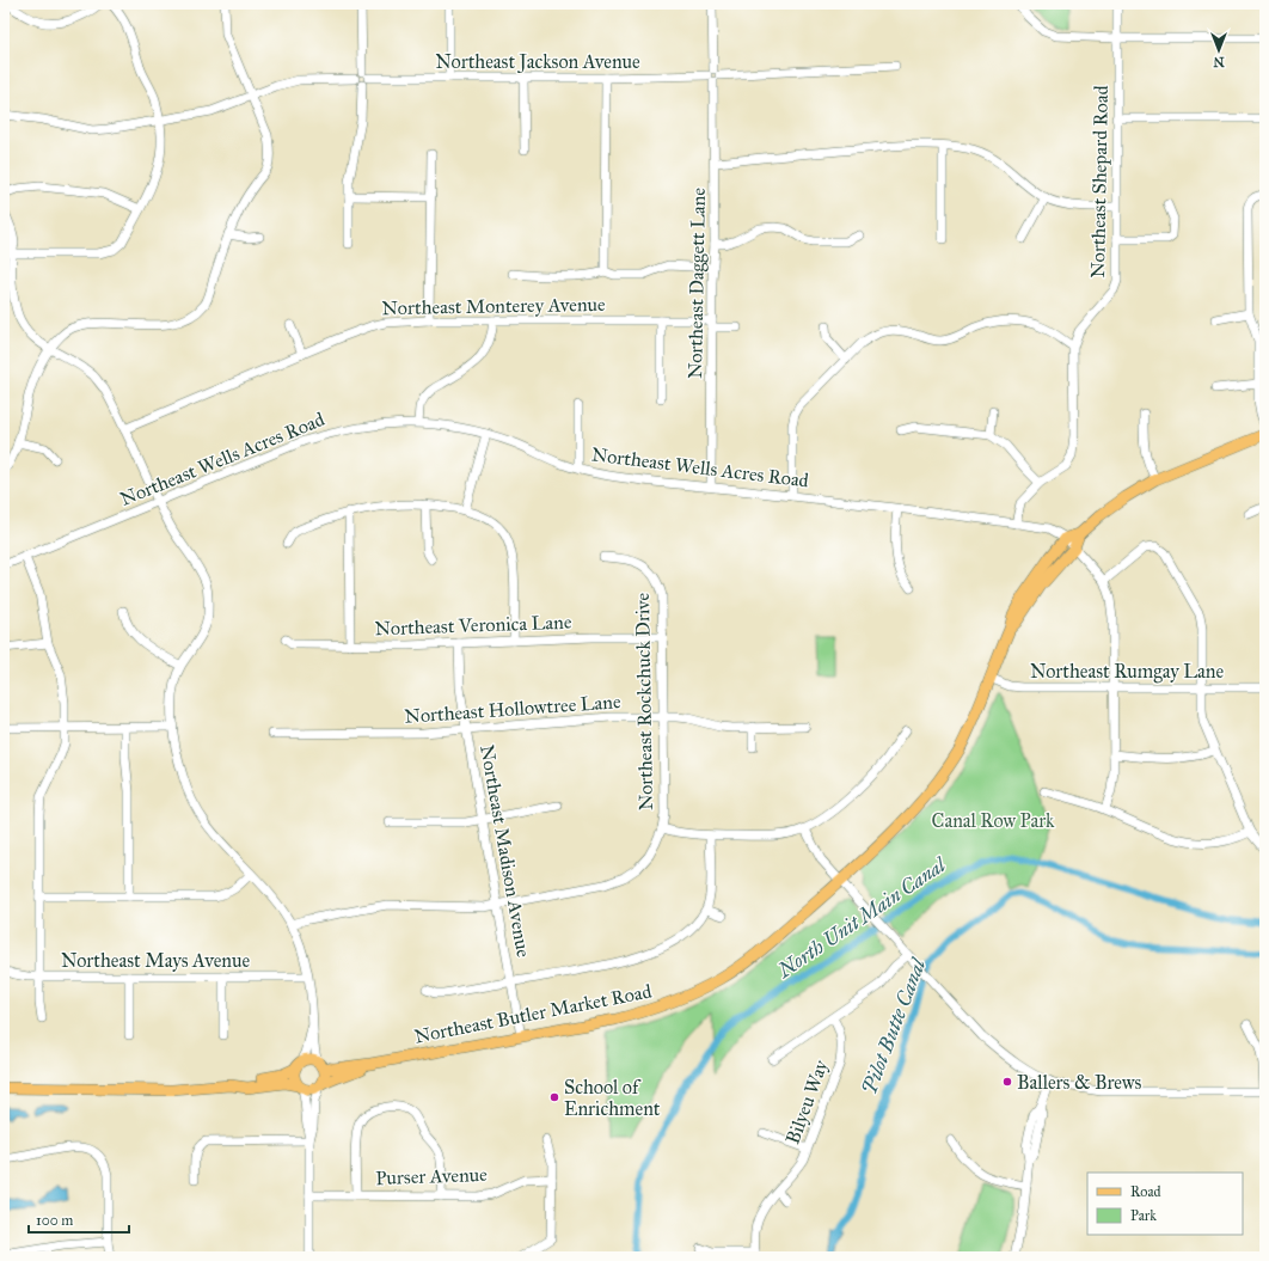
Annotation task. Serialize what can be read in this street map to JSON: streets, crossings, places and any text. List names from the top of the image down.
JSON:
{
  "streets": {
    "main road": ["Northeast Butler Market Road"],
    "street": [
      "Northeast Jackson Avenue",
      "Northeast Shepard Road",
      "Northeast Daggett Lane",
      "Northeast Monterey Avenue",
      "Northeast Wells Acres Road",
      "Northeast Veronica Lane",
      "Northeast Rumgay Lane",
      "Northeast Rockchuck Drive",
      "Northeast Hollowtree Lane",
      "Northeast Madison Avenue",
      "Northeast Mays Avenue",
      "Bilyeu Way",
      "Purser Avenue"
    ]
  },
  "crossings": [
    ["Northeast Jackson Avenue", "Northeast Daggett Lane"],
    ["Northeast Shepard Road", "Northeast Wells Acres Road"],
    ["Northeast Daggett Lane", "Northeast Monterey Avenue"],
    ["Northeast Daggett Lane", "Northeast Wells Acres Road"],
    ["Northeast Wells Acres Road", "Northeast Butler Market Road"],
    ["Northeast Veronica Lane", "Northeast Rockchuck Drive"],
    ["Northeast Veronica Lane", "Northeast Madison Avenue"],
    ["Northeast Rumgay Lane", "Northeast Butler Market Road"],
    ["Northeast Rockchuck Drive", "Northeast Hollowtree Lane"],
    ["Northeast Rockchuck Drive", "Northeast Madison Avenue"],
    ["Northeast Hollowtree Lane", "Northeast Madison Avenue"],
    ["Northeast Madison Avenue", "Northeast Butler Market Road"]
  ],
  "water": ["North Unit Main Canal", "Pilot Butte Canal"],
  "parks": ["Canal Row Park"],
  "places": ["Ballers & Brews", "School of Enrichment"],
  "legend": ["Road", "Park"],
  "scale_bar": "100 m",
  "north": "bottom"
}
